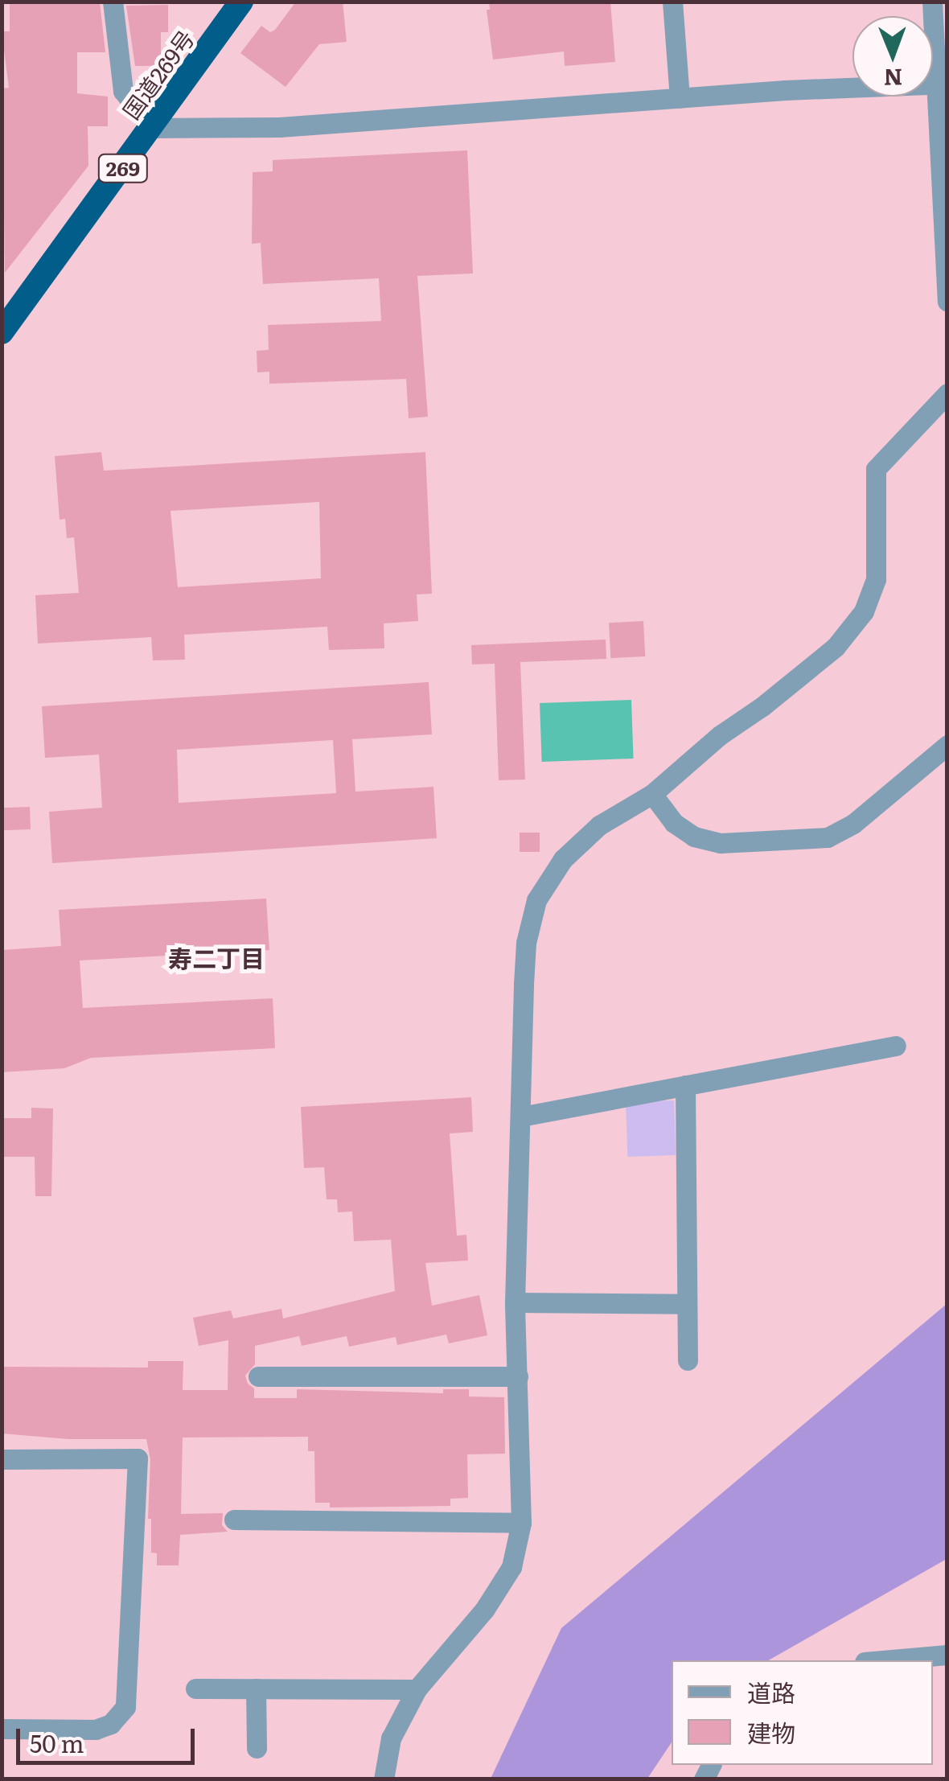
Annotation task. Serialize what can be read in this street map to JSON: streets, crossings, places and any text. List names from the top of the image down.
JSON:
{
  "streets": {
    "highway": ["国道269号", "269"]
  },
  "districts": ["寿二丁目"],
  "legend": ["道路", "建物"],
  "scale_bar": "50 m",
  "north": "bottom"
}
